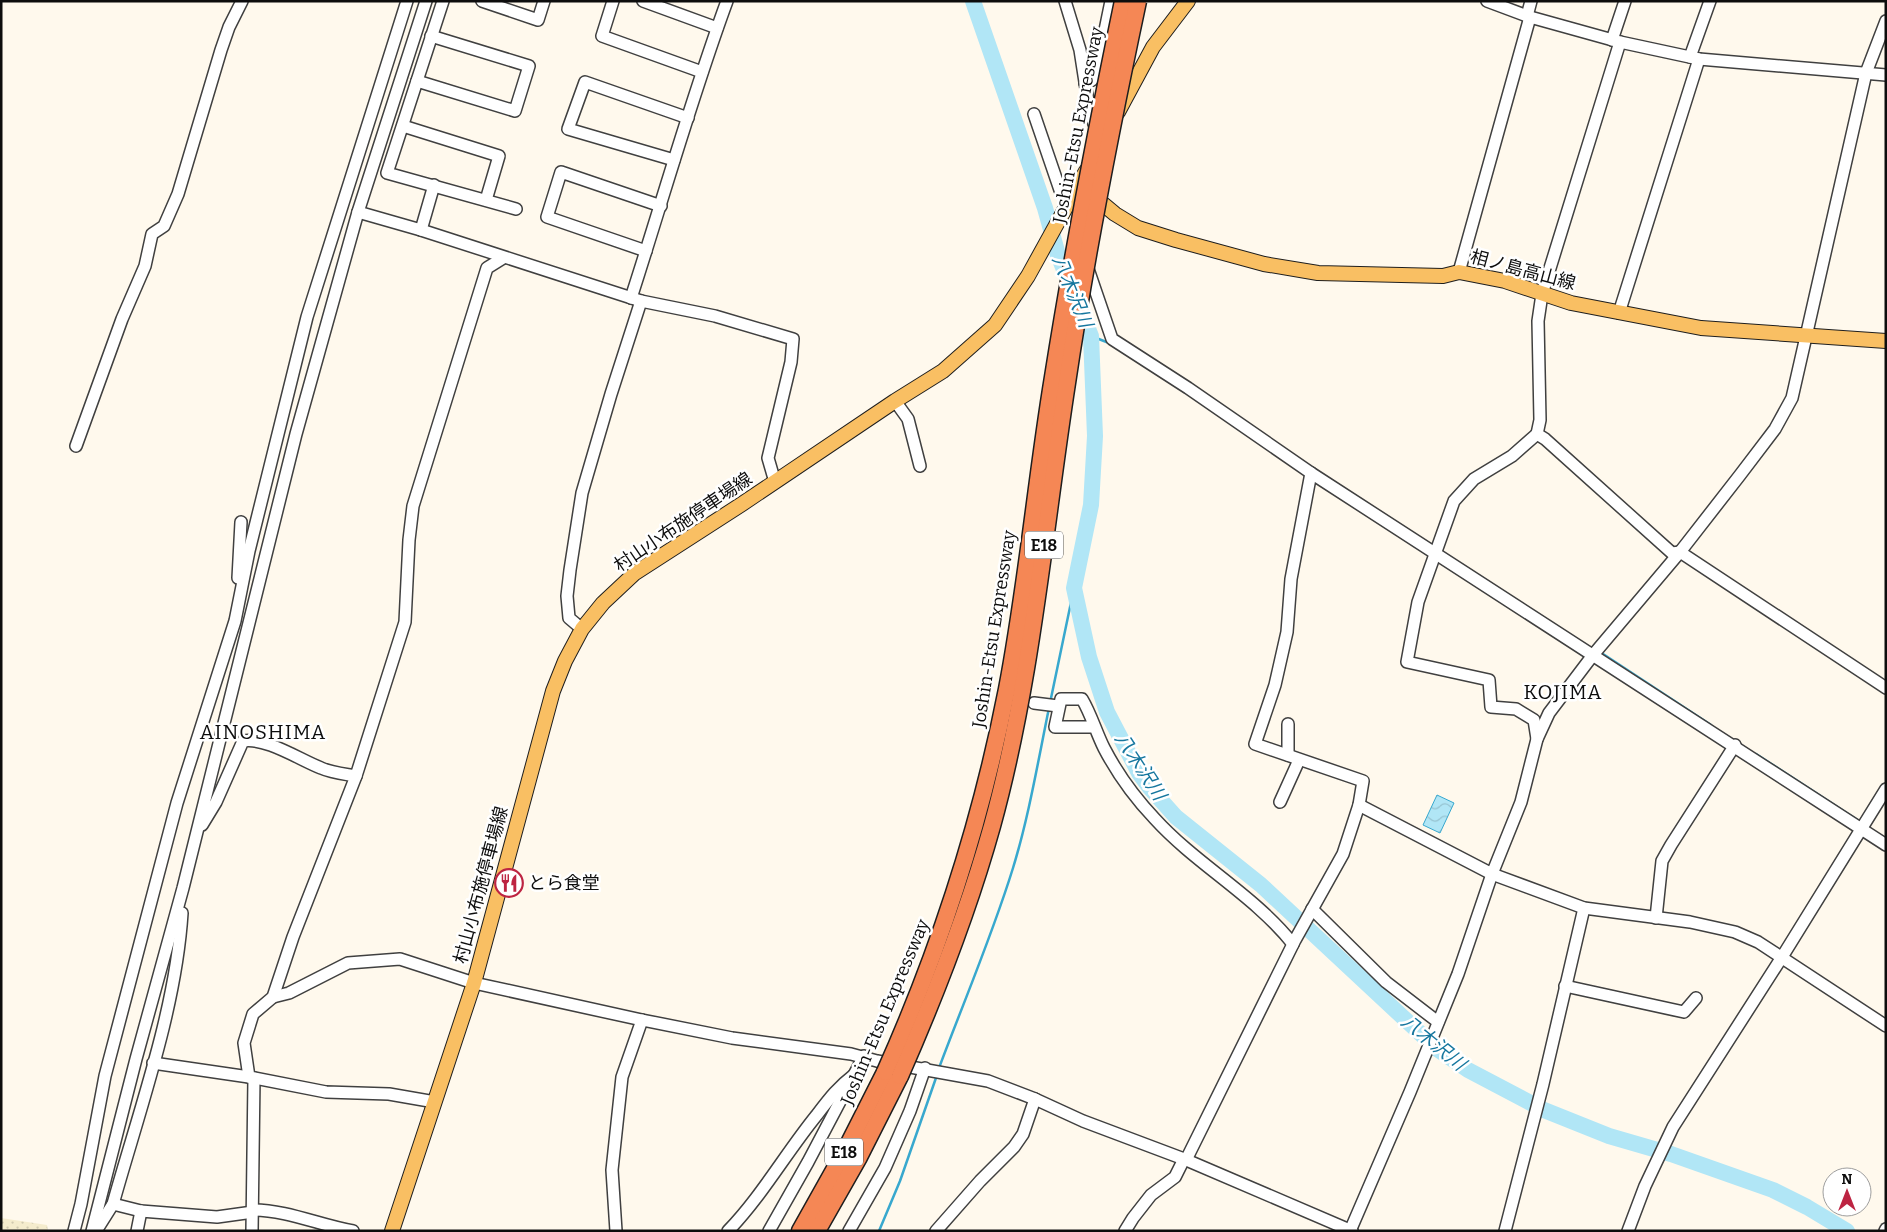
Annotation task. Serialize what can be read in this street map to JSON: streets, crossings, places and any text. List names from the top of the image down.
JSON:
{
  "streets": {
    "highway": ["Joshin-Etsu Expressway", "E18"],
    "main road": ["相ノ島高山線", "村山小布施停車場線"]
  },
  "crossings": [
    ["相ノ島高山線", "村山小布施停車場線"]
  ],
  "districts": ["KOJIMA", "AINOSHIMA"],
  "water": ["八木沢川"],
  "places": {
    "restaurant": ["とら食堂"]
  },
  "north": "top"
}
